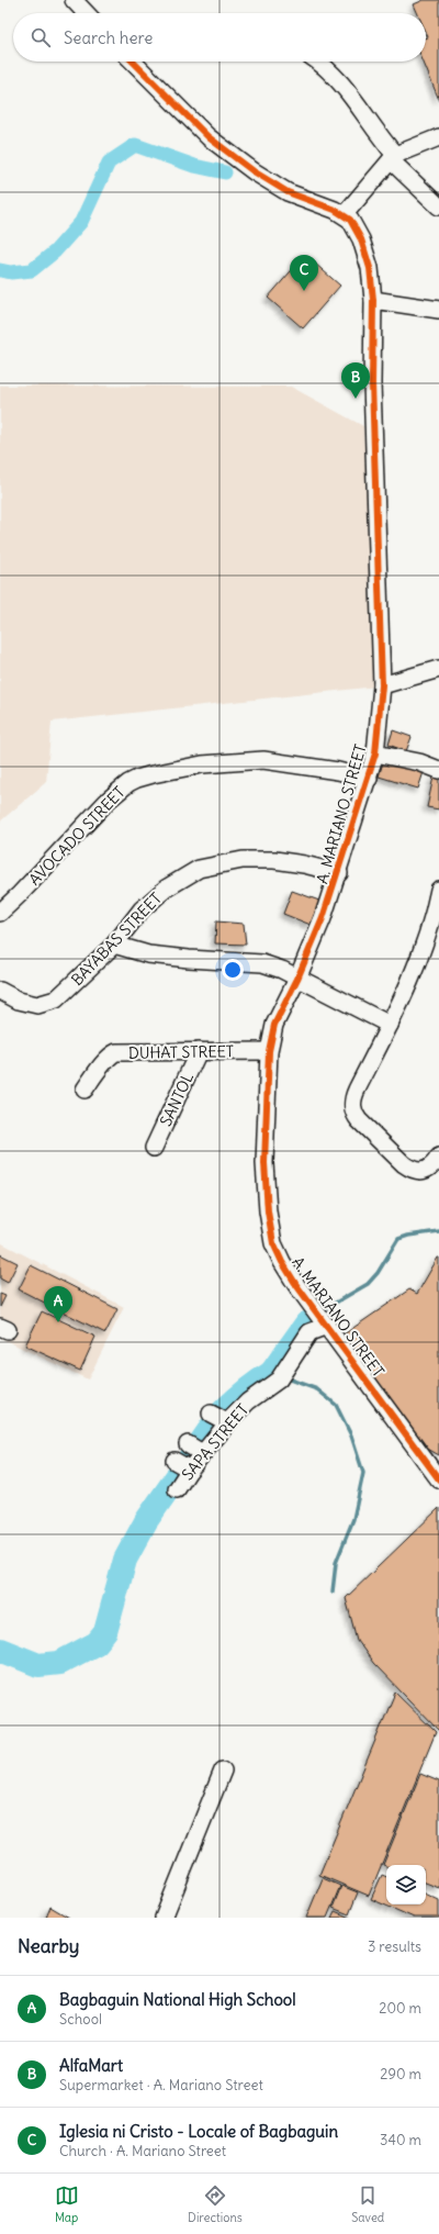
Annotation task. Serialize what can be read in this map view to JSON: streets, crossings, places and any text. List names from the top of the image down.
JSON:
{
  "streets": {
    "street": [
      "A. MARIANO STREET",
      "AVOCADO STREET",
      "BAYABAS STREET",
      "DUHAT STREET",
      "SANTOL",
      "SAPA STREET"
    ]
  },
  "crossings": [
    ["A. MARIANO STREET", "AVOCADO STREET"],
    ["A. MARIANO STREET", "BAYABAS STREET"],
    ["A. MARIANO STREET", "DUHAT STREET"],
    ["A. MARIANO STREET", "SAPA STREET"],
    ["DUHAT STREET", "SANTOL"]
  ],
  "page": {
    "search": "Search here",
    "pins": ["C", "B", "A"],
    "heading": ["Nearby", "3 results"],
    "list": [
      {
        "mark": "A",
        "name": "Bagbaguin National High School",
        "note": "School",
        "value": "200 m"
      },
      {
        "mark": "B",
        "name": "AlfaMart",
        "note": "Supermarket · A. Mariano Street",
        "value": "290 m"
      },
      {
        "mark": "C",
        "name": "Iglesia ni Cristo - Locale of Bagbaguin",
        "note": "Church · A. Mariano Street",
        "value": "340 m"
      }
    ],
    "nav": ["Map", "Directions", "Saved"]
  }
}
